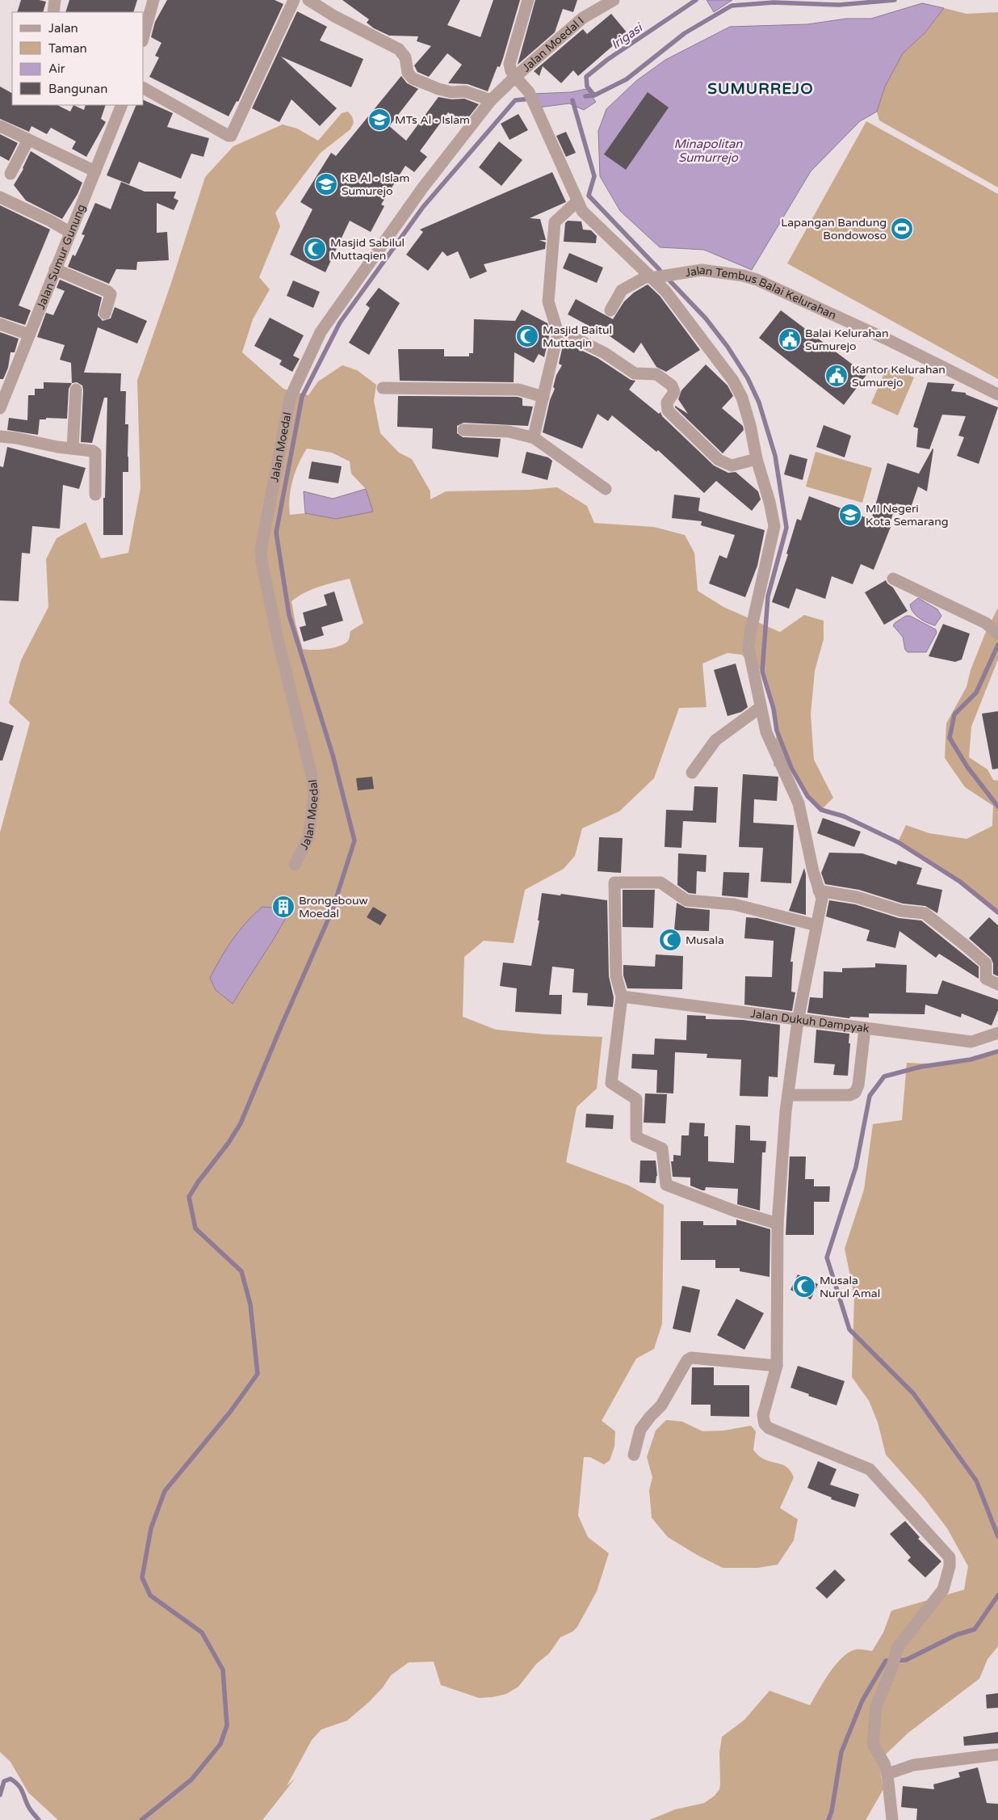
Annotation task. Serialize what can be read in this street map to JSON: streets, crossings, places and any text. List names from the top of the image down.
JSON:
{
  "streets": {
    "street": [
      "Jalan Moedal I",
      "Jalan Sumur Gunung",
      "Jalan Tembus Balai Kelurahan",
      "Jalan Moedal",
      "Jalan Dukuh Dampyak"
    ]
  },
  "crossings": [
    ["Jalan Moedal I", "Jalan Moedal"]
  ],
  "districts": ["SUMURREJO"],
  "water": ["Irigasi", "Minapolitan Sumurrejo"],
  "places": {
    "school or university": ["MTs Al - Islam", "KB Al - Islam Sumurejo", "MI Negeri Kota Semarang"],
    "sports": ["Lapangan Bandung Bondowoso"],
    "mosque": [
      "Masjid Sabilul Muttaqien",
      "Masjid Baitul Muttaqin",
      "Musala",
      "Musala Nurul Amal"
    ],
    "public building": ["Balai Kelurahan Sumurejo", "Kantor Kelurahan Sumurejo"],
    "building": ["Brongebouw Moedal"]
  },
  "legend": [
    "Jalan",
    "Taman",
    "Air",
    "Bangunan"
  ]
}
